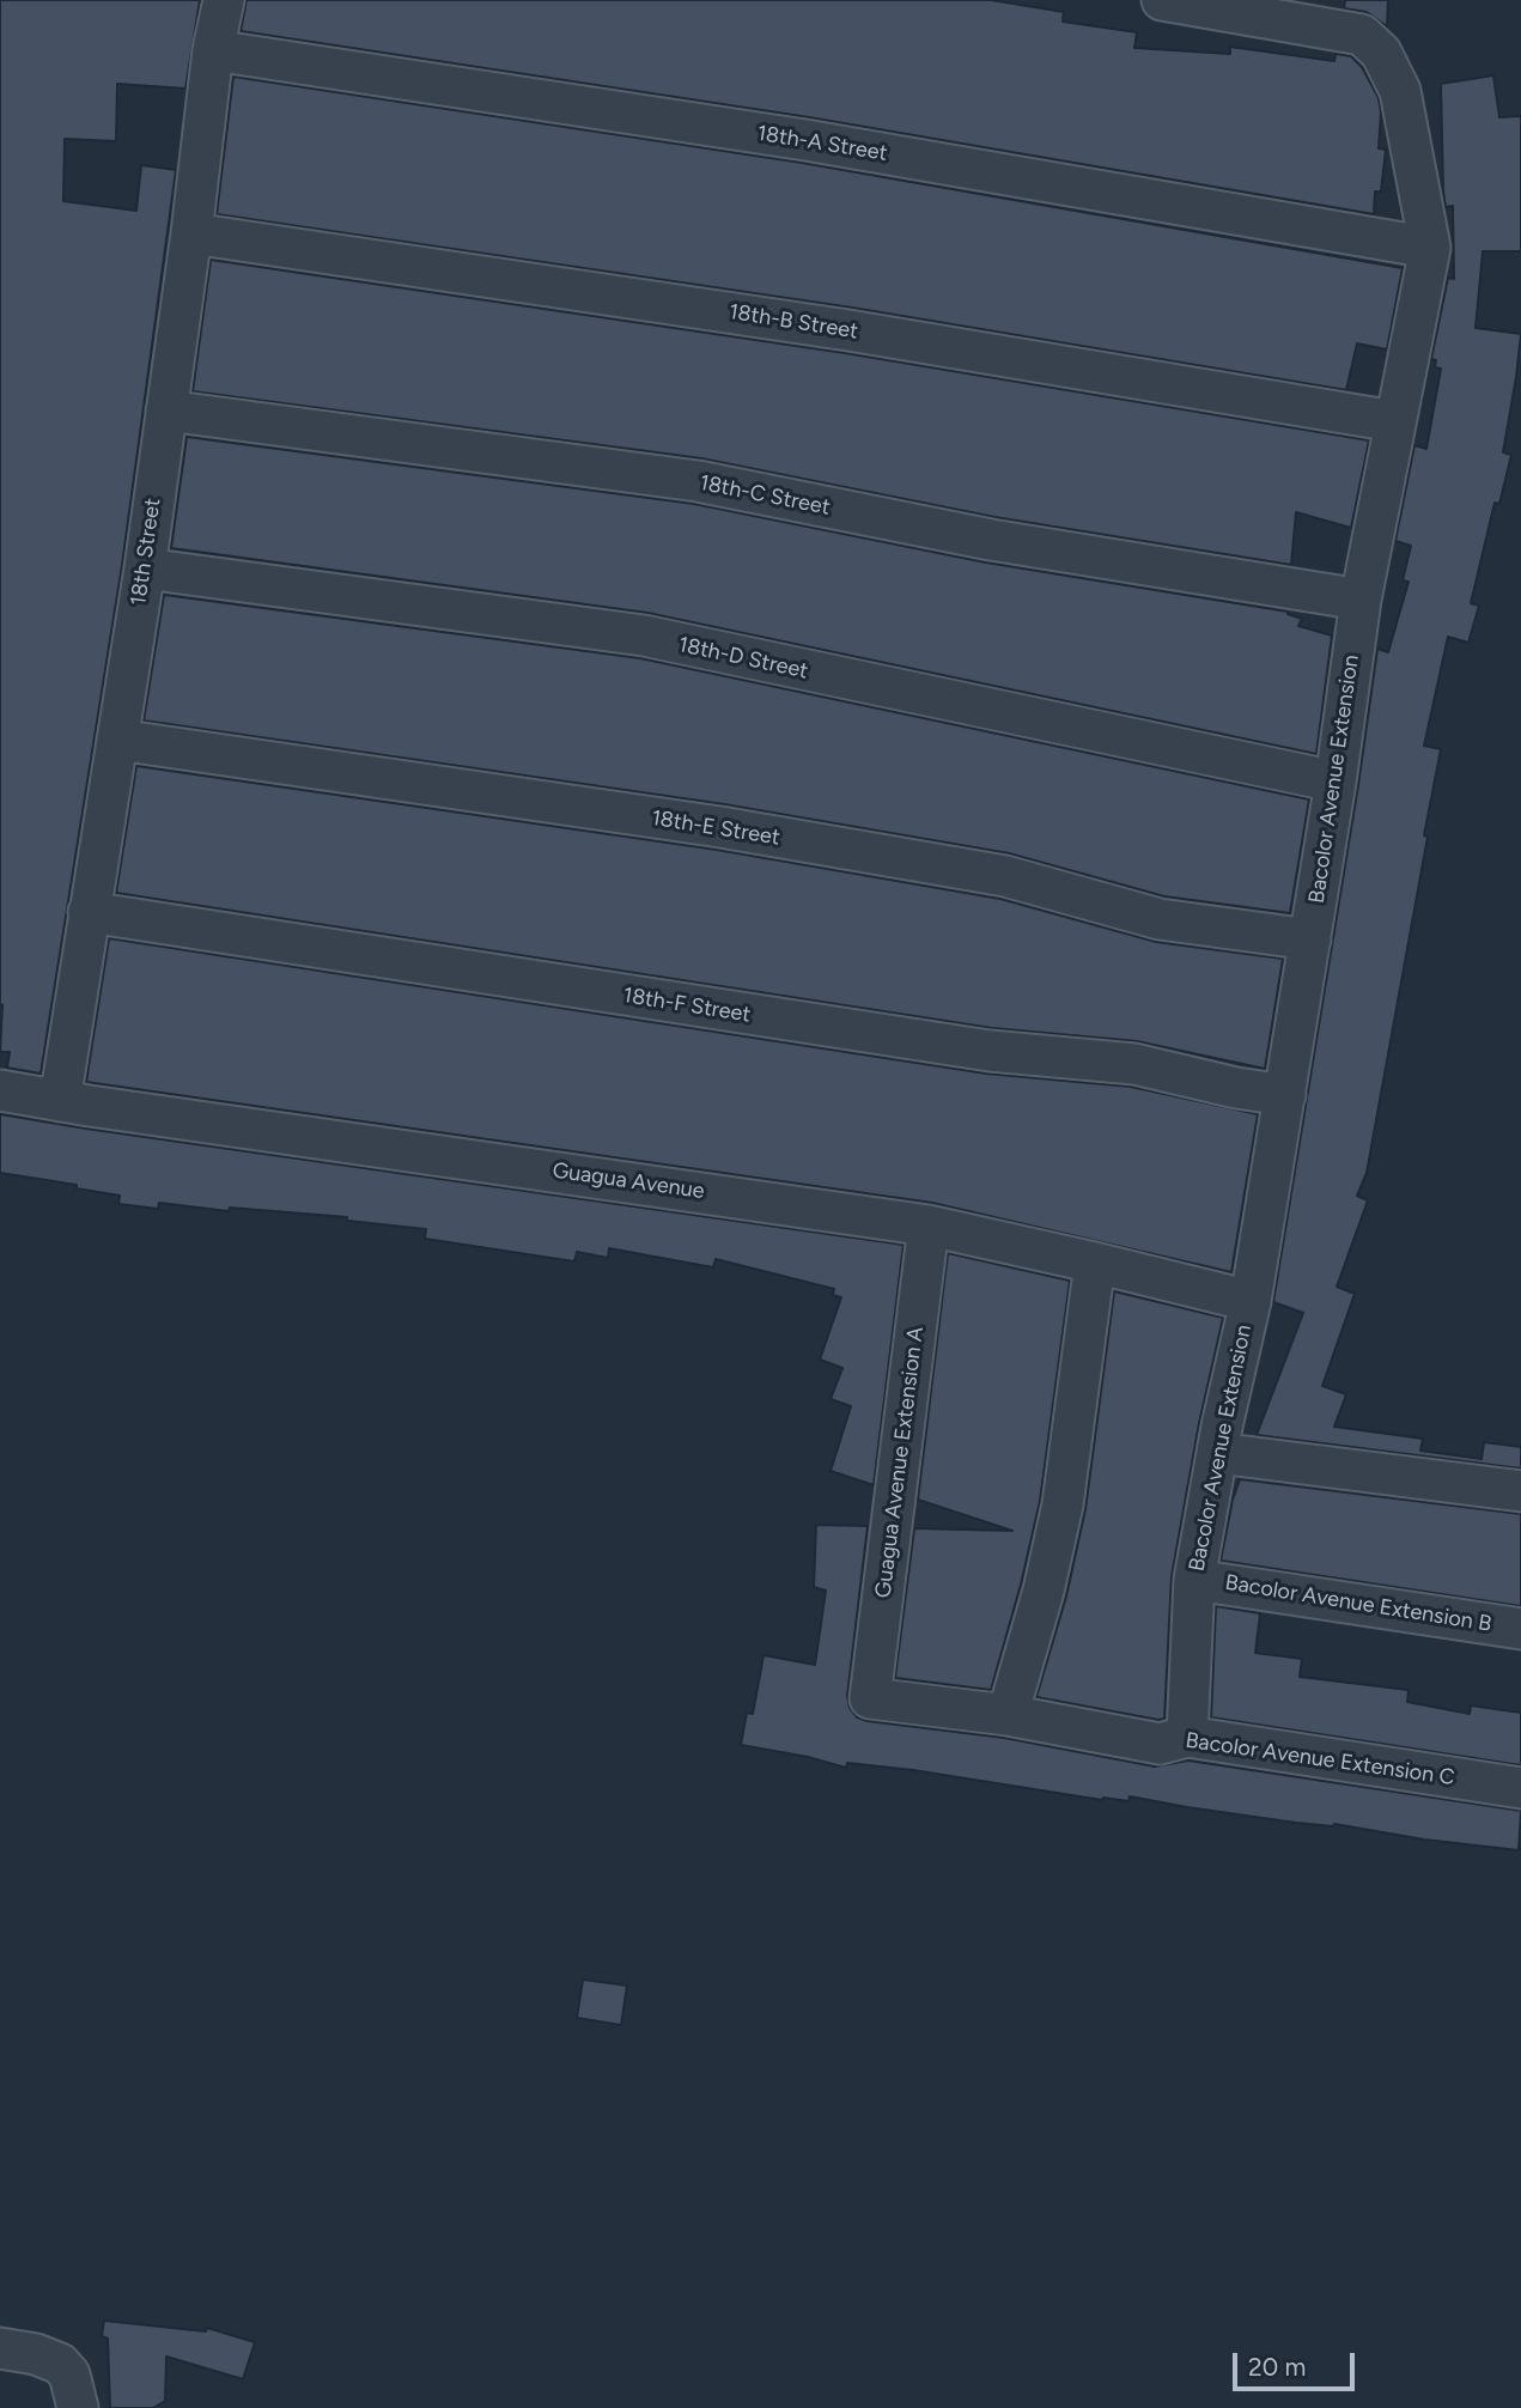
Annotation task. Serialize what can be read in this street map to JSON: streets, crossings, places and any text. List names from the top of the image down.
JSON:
{
  "streets": {
    "street": [
      "18th-A Street",
      "18th-B Street",
      "18th-C Street",
      "18th Street",
      "18th-D Street",
      "Bacolor Avenue Extension",
      "18th-E Street",
      "18th-F Street",
      "Guagua Avenue",
      "Guagua Avenue Extension A",
      "Bacolor Avenue Extension B",
      "Bacolor Avenue Extension C"
    ]
  },
  "crossings": [
    ["18th-A Street", "18th Street"],
    ["18th-A Street", "Bacolor Avenue Extension"],
    ["18th-B Street", "18th Street"],
    ["18th-B Street", "Bacolor Avenue Extension"],
    ["18th-C Street", "18th Street"],
    ["18th-C Street", "Bacolor Avenue Extension"],
    ["18th Street", "18th-D Street"],
    ["18th Street", "18th-E Street"],
    ["18th Street", "18th-F Street"],
    ["18th Street", "Guagua Avenue"],
    ["18th-D Street", "Bacolor Avenue Extension"],
    ["Bacolor Avenue Extension", "18th-E Street"],
    ["Bacolor Avenue Extension", "18th-F Street"],
    ["Bacolor Avenue Extension", "Guagua Avenue"],
    ["Bacolor Avenue Extension", "Bacolor Avenue Extension B"],
    ["Bacolor Avenue Extension", "Bacolor Avenue Extension C"],
    ["Guagua Avenue", "Guagua Avenue Extension A"],
    ["Guagua Avenue Extension A", "Bacolor Avenue Extension C"]
  ],
  "scale_bar": "20 m"
}
